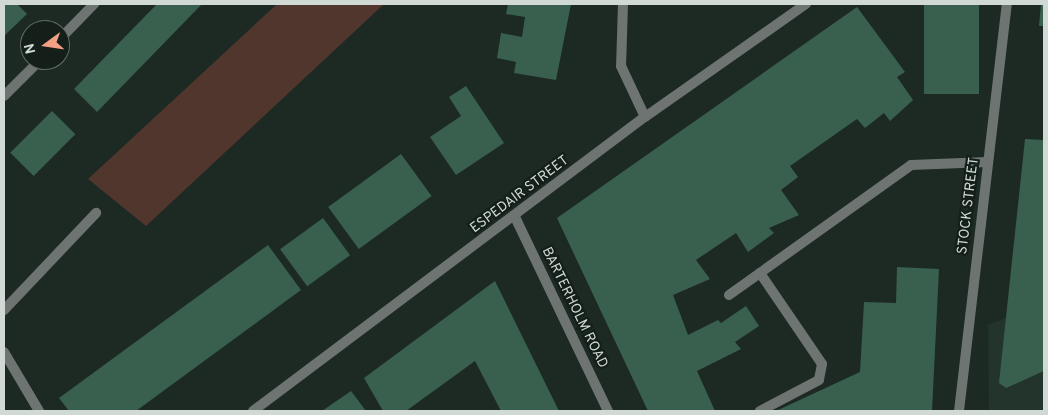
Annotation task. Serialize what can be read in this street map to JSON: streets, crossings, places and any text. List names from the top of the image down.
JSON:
{
  "streets": {
    "street": ["ESPEDAIR STREET", "STOCK STREET", "BARTERHOLM ROAD"]
  },
  "crossings": [
    ["ESPEDAIR STREET", "BARTERHOLM ROAD"]
  ],
  "north": "left"
}
